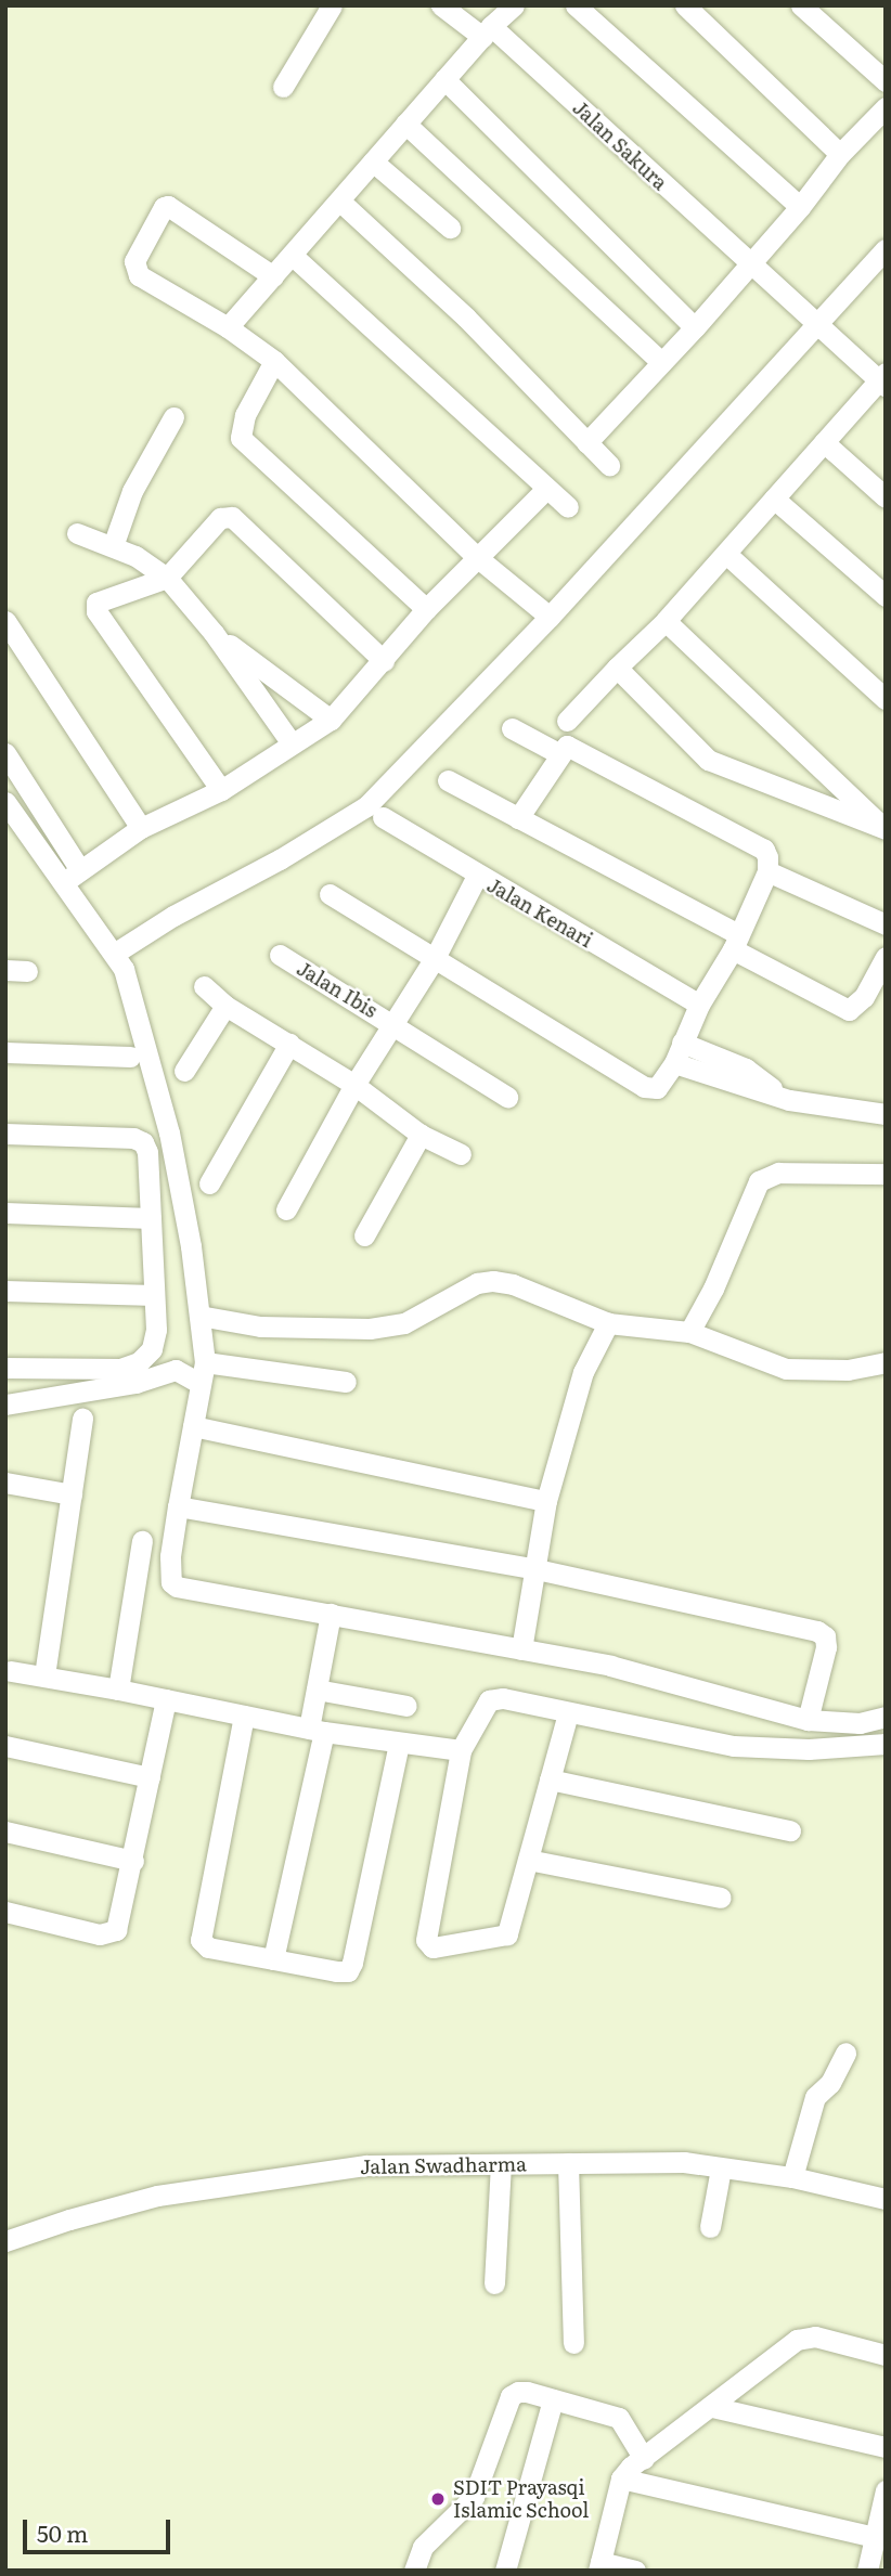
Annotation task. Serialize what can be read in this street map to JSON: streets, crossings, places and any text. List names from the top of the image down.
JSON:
{
  "streets": {
    "street": [
      "Jalan Sakura",
      "Jalan Kenari",
      "Jalan Ibis",
      "Jalan Swadharma"
    ]
  },
  "places": ["SDIT Prayasqi Islamic School"],
  "scale_bar": "50 m"
}
